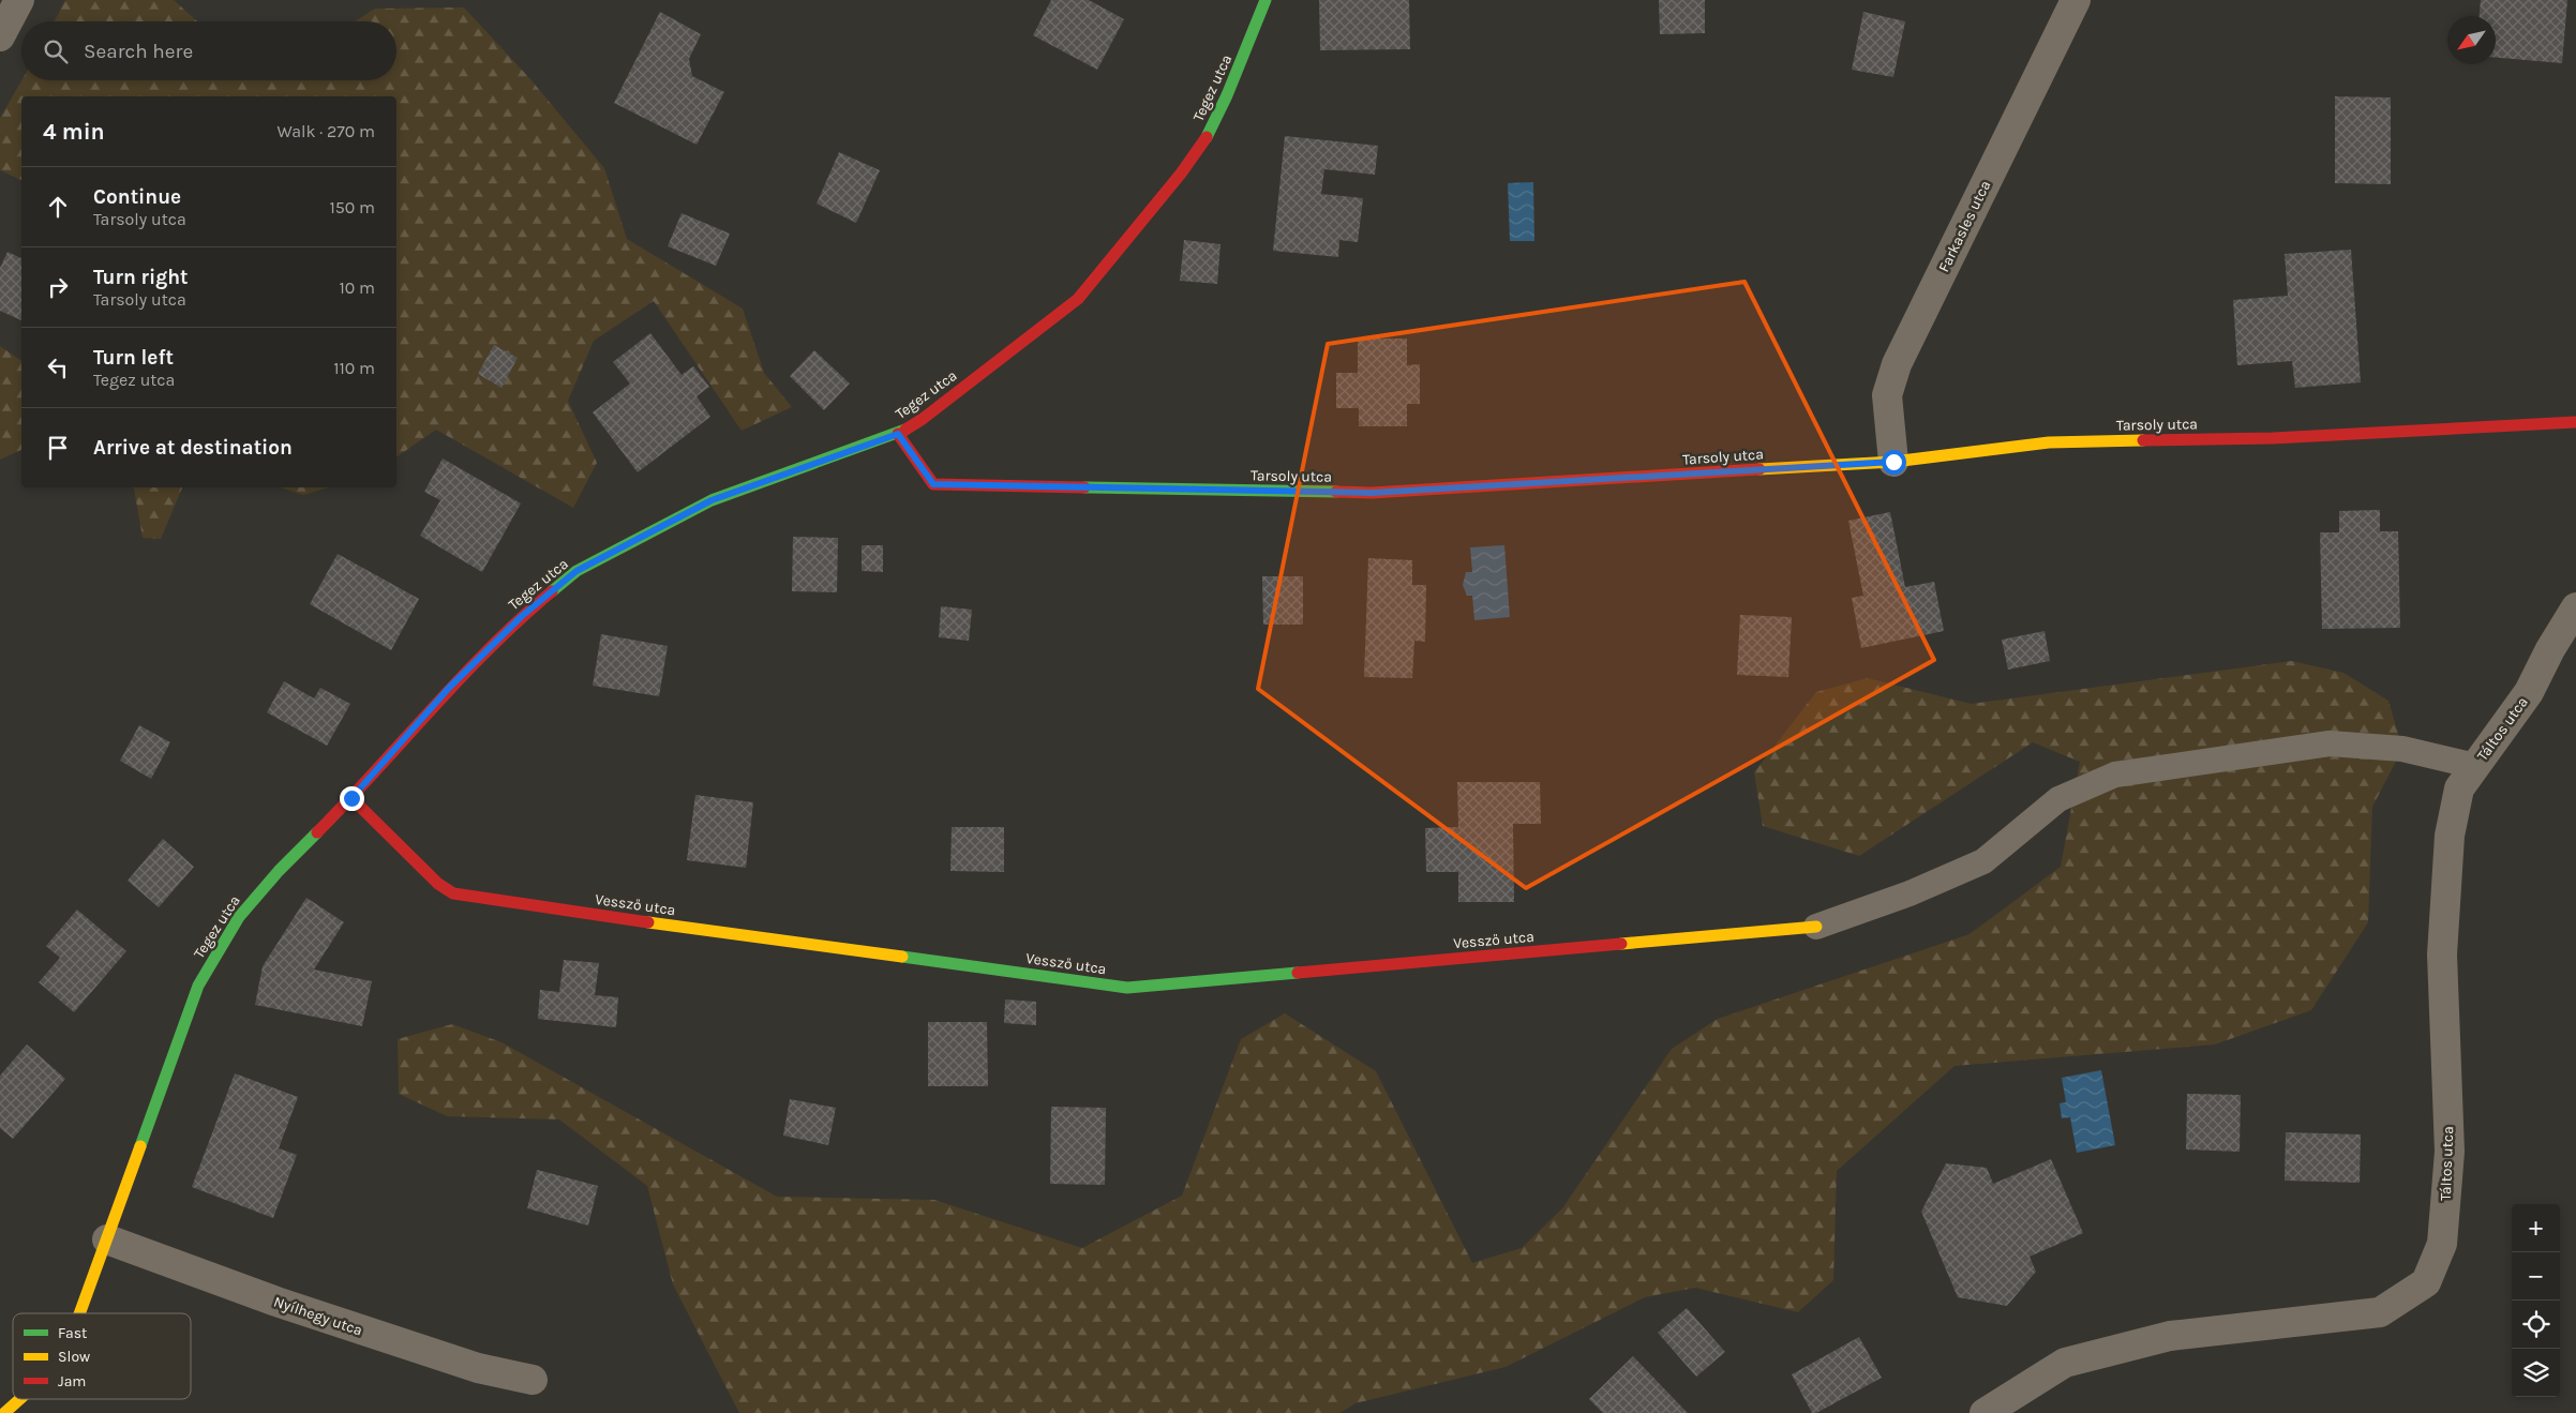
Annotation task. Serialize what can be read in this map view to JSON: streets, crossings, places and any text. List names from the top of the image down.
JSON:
{
  "streets": {
    "street": [
      "Tegez utca",
      "Farkasles utca",
      "Tarsoly utca",
      "Táltos utca",
      "Vessző utca",
      "Nyílhegy utca"
    ]
  },
  "crossings": [
    ["Tegez utca", "Tarsoly utca"],
    ["Tegez utca", "Vessző utca"],
    ["Tegez utca", "Nyílhegy utca"],
    ["Farkasles utca", "Tarsoly utca"]
  ],
  "legend": ["Fast", "Slow", "Jam"],
  "north": "bottom left",
  "page": {
    "search": "Search here",
    "heading": ["4 min", "Walk · 270 m"],
    "list": [
      ["Continue", "Tarsoly utca", "150 m"],
      ["Turn right", "Tarsoly utca", "10 m"],
      ["Turn left", "Tegez utca", "110 m"],
      "Arrive at destination"
    ],
    "map_buttons": ["+", "−"]
  }
}
